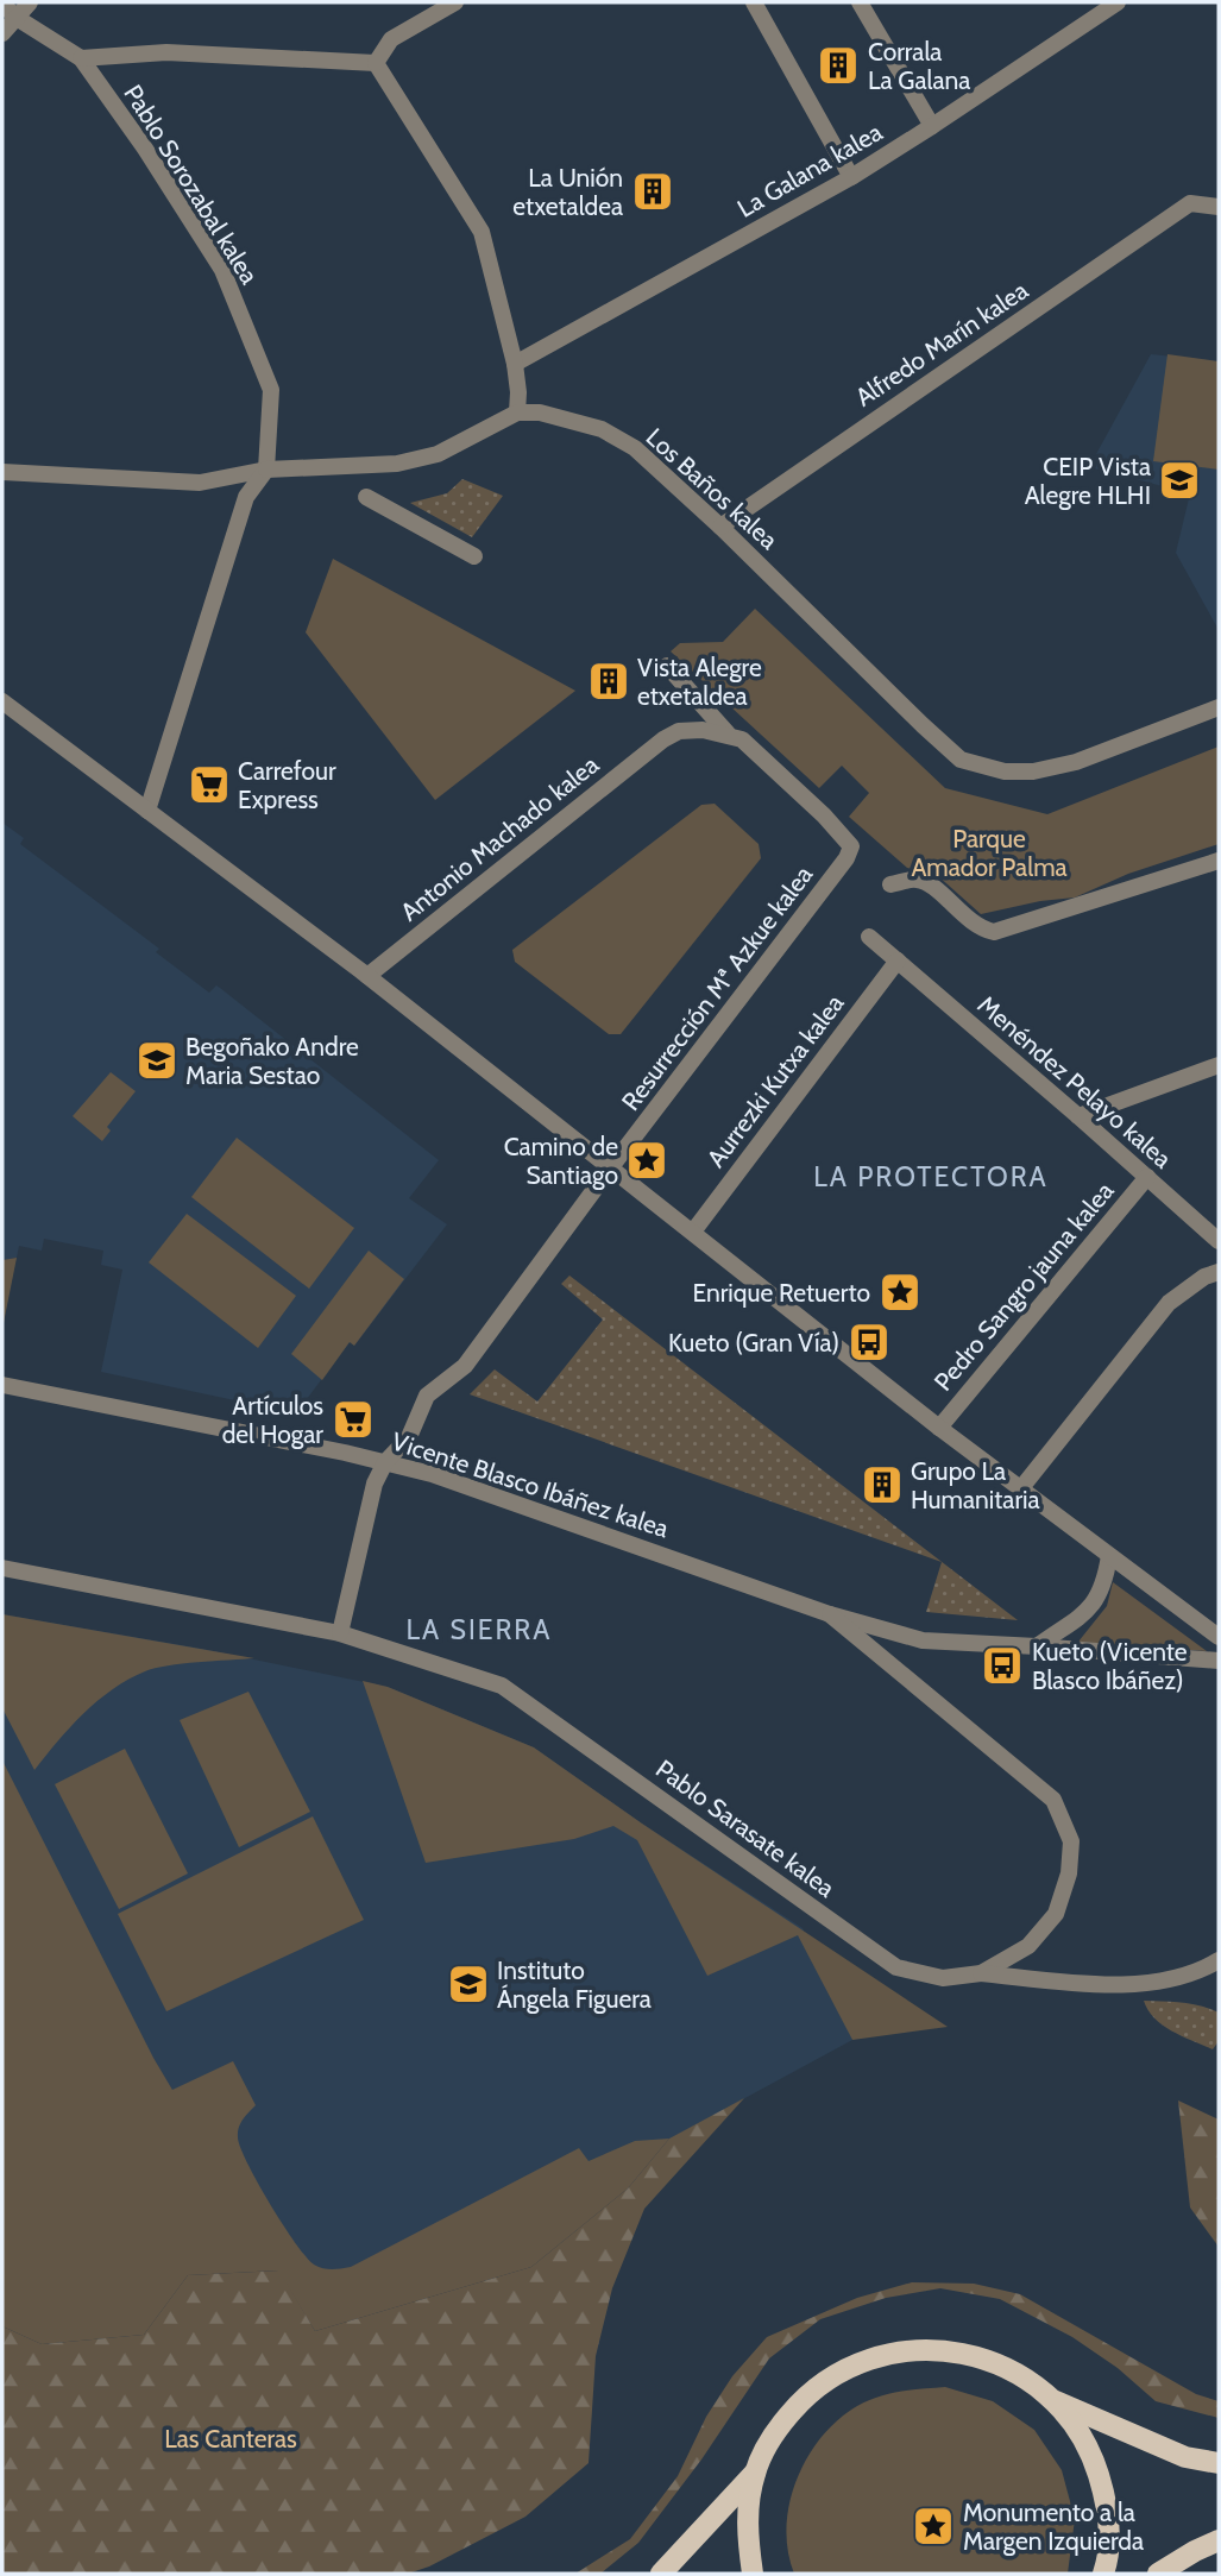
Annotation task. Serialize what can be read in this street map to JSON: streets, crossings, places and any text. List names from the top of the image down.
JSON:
{
  "streets": {
    "street": [
      "La Galana kalea",
      "Pablo Sorozabal kalea",
      "Alfredo Marín kalea",
      "Los Baños kalea",
      "Antonio Machado kalea",
      "Resurrección Mª Azkue kalea",
      "Aurrezki Kutxa kalea",
      "Menéndez Pelayo kalea",
      "Pedro Sangro jauna kalea",
      "Vicente Blasco Ibáñez kalea",
      "Pablo Sarasate kalea"
    ]
  },
  "crossings": [
    ["Alfredo Marín kalea", "Los Baños kalea"],
    ["Antonio Machado kalea", "Resurrección Mª Azkue kalea"],
    ["Resurrección Mª Azkue kalea", "Vicente Blasco Ibáñez kalea"],
    ["Resurrección Mª Azkue kalea", "Pablo Sarasate kalea"],
    ["Aurrezki Kutxa kalea", "Menéndez Pelayo kalea"],
    ["Menéndez Pelayo kalea", "Pedro Sangro jauna kalea"],
    ["Vicente Blasco Ibáñez kalea", "Pablo Sarasate kalea"]
  ],
  "districts": ["LA PROTECTORA", "LA SIERRA"],
  "parks": ["Parque Amador Palma", "Las Canteras"],
  "places": {
    "building": [
      "Corrala La Galana",
      "La Unión etxetaldea",
      "Vista Alegre etxetaldea",
      "Grupo La Humanitaria"
    ],
    "school or university": ["CEIP Vista Alegre HLHI", "Begoñako Andre Maria Sestao", "Instituto Ángela Figuera"],
    "supermarket": ["Carrefour Express", "Artículos del Hogar"],
    "place": ["Camino de Santiago", "Enrique Retuerto", "Monumento a la Margen Izquierda"],
    "bus stop": ["Kueto (Gran Vía)", "Kueto (Vicente Blasco Ibáñez)"]
  }
}
